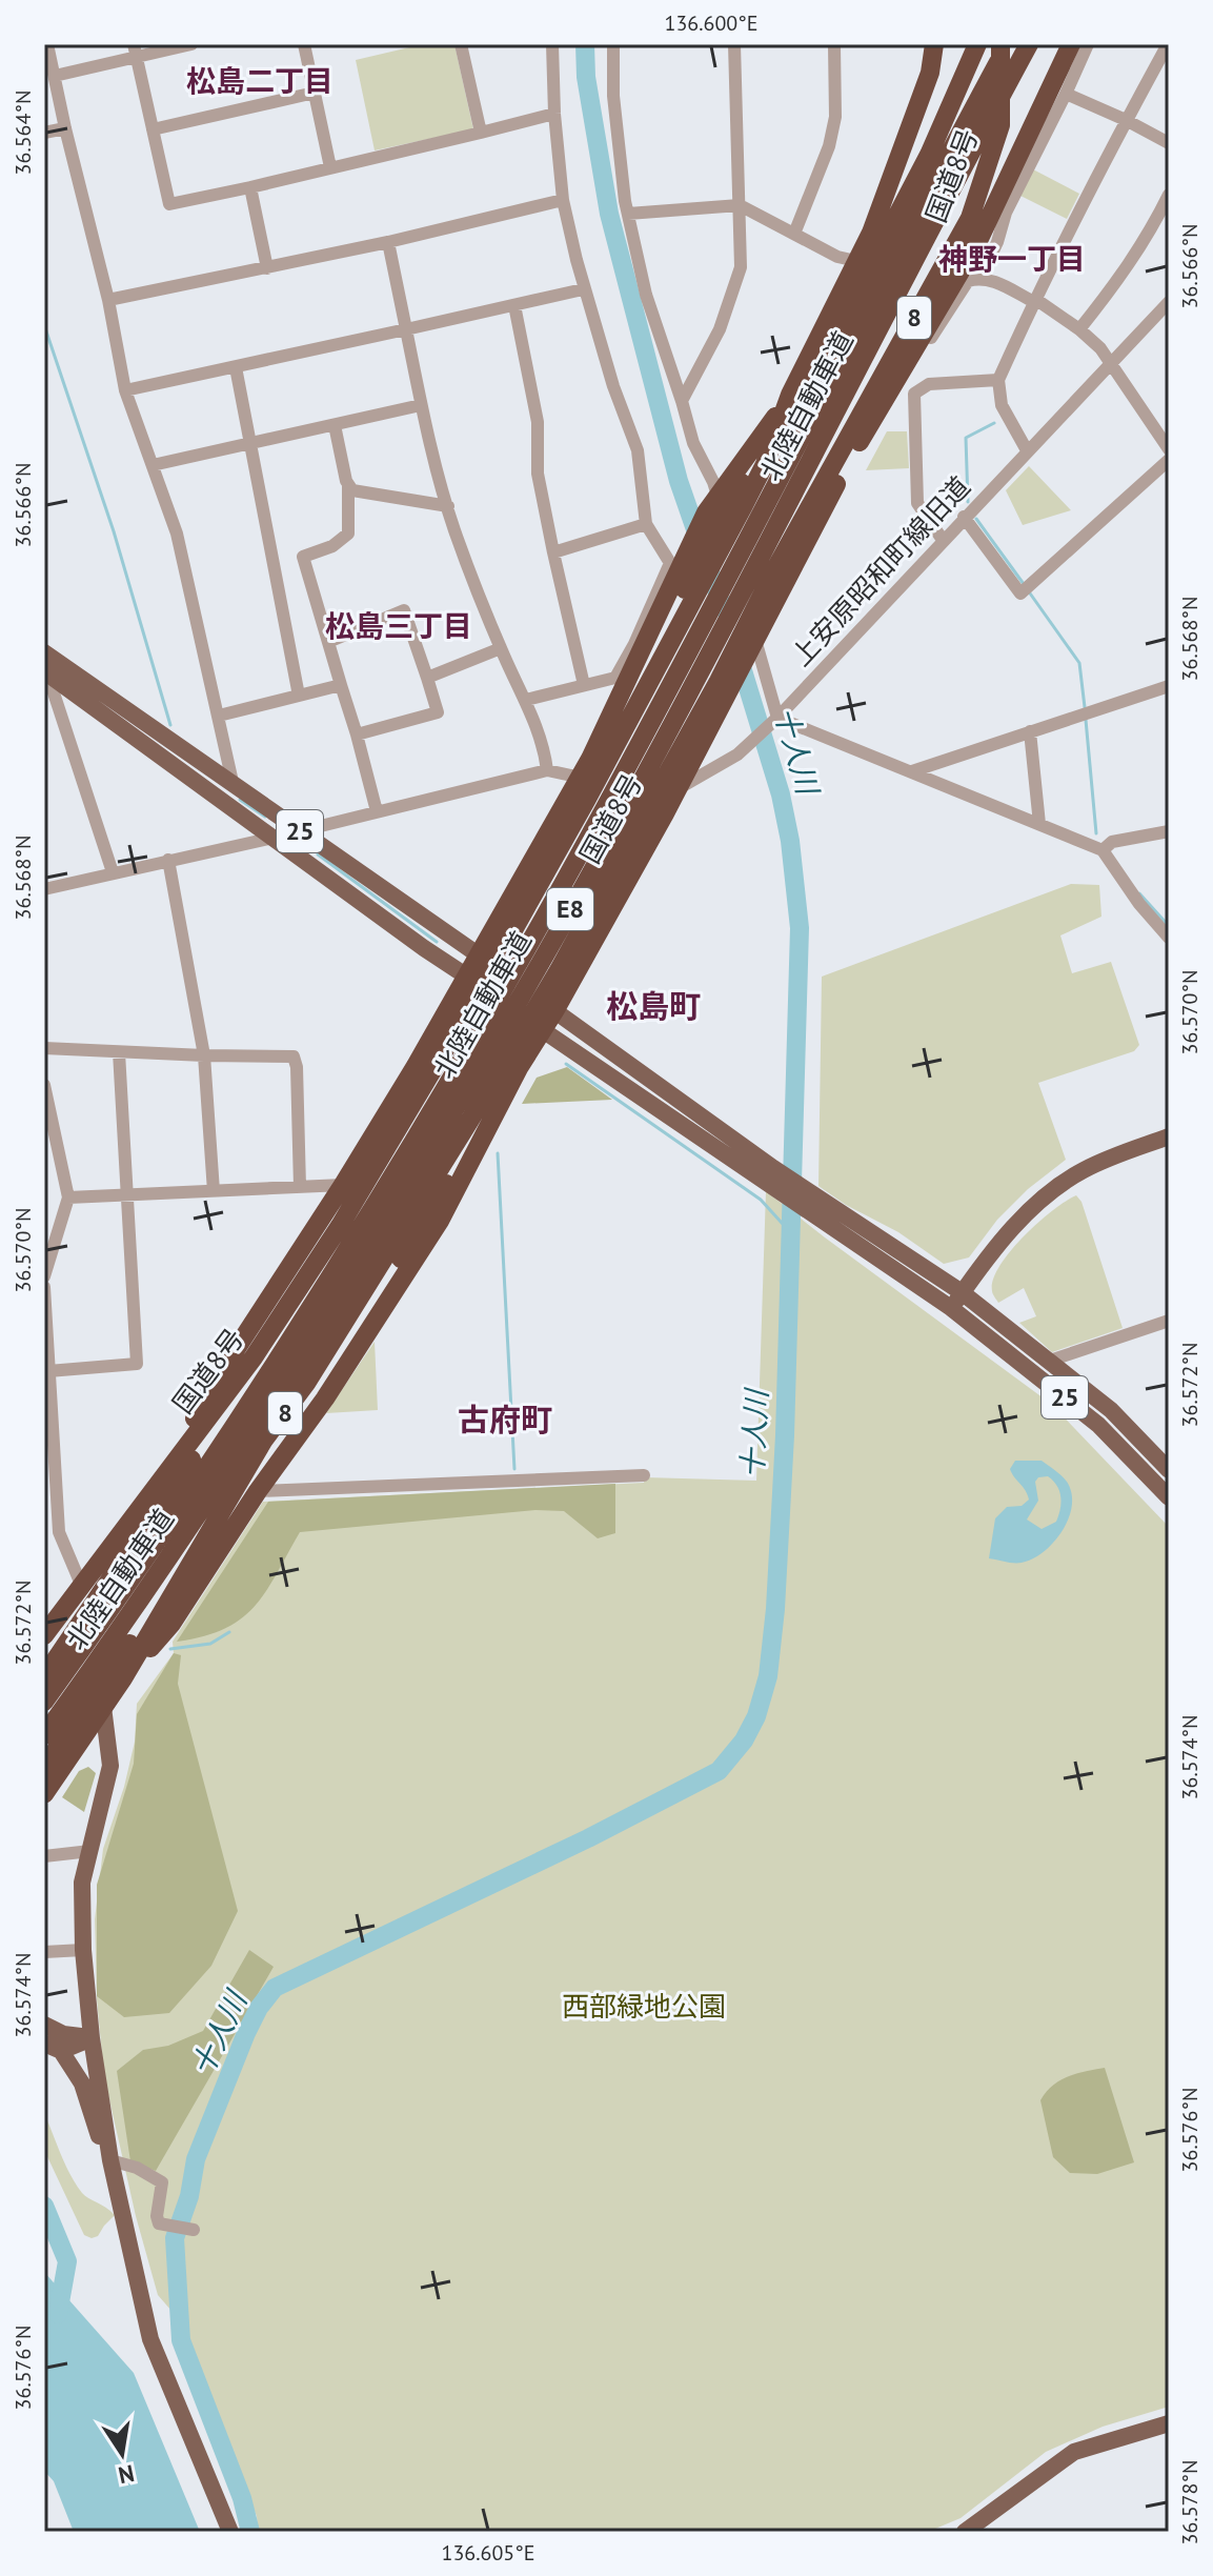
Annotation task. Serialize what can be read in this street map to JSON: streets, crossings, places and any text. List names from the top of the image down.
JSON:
{
  "streets": {
    "highway": [
      "国道8号",
      "8",
      "北陸自動車道",
      "E8"
    ],
    "main road": ["25"],
    "street": ["上安原昭和町線旧道"]
  },
  "crossings": [
    ["国道8号", "8"],
    ["8", "25"]
  ],
  "districts": [
    "松島二丁目",
    "神野一丁目",
    "松島三丁目",
    "松島町",
    "古府町"
  ],
  "water": ["十人川"],
  "parks": ["西部緑地公園"],
  "north": "bottom",
  "coordinates": [
    "136.600°E",
    "36.564°N",
    "36.566°N",
    "36.568°N",
    "36.570°N",
    "36.572°N",
    "36.574°N",
    "36.576°N",
    "36.578°N",
    "136.605°E"
  ]
}
